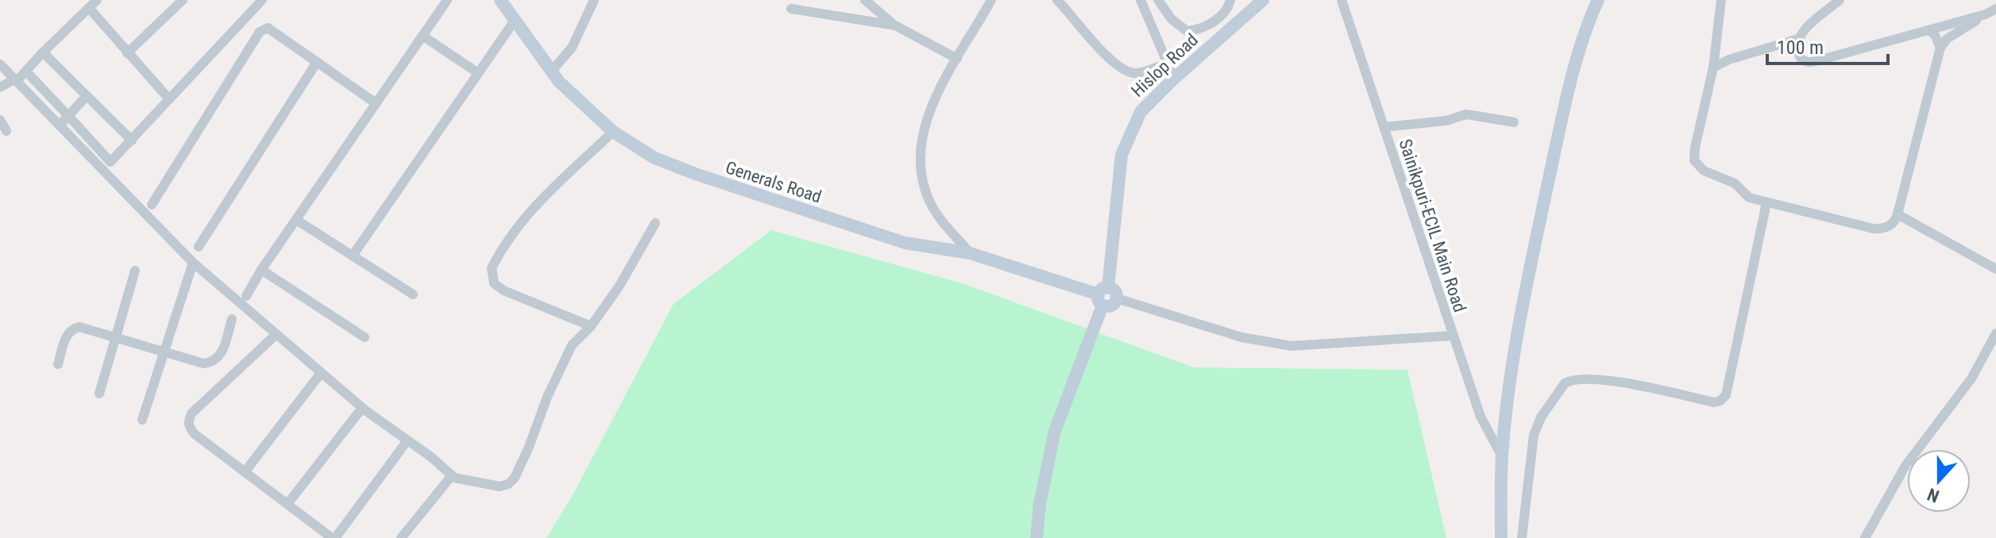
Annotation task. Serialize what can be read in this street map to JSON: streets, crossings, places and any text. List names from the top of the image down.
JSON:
{
  "streets": {
    "street": ["Hislop Road", "Generals Road", "Sainikpuri-ECIL Main Road"]
  },
  "crossings": [
    ["Hislop Road", "Generals Road"]
  ],
  "scale_bar": "100 m",
  "north": "bottom"
}
